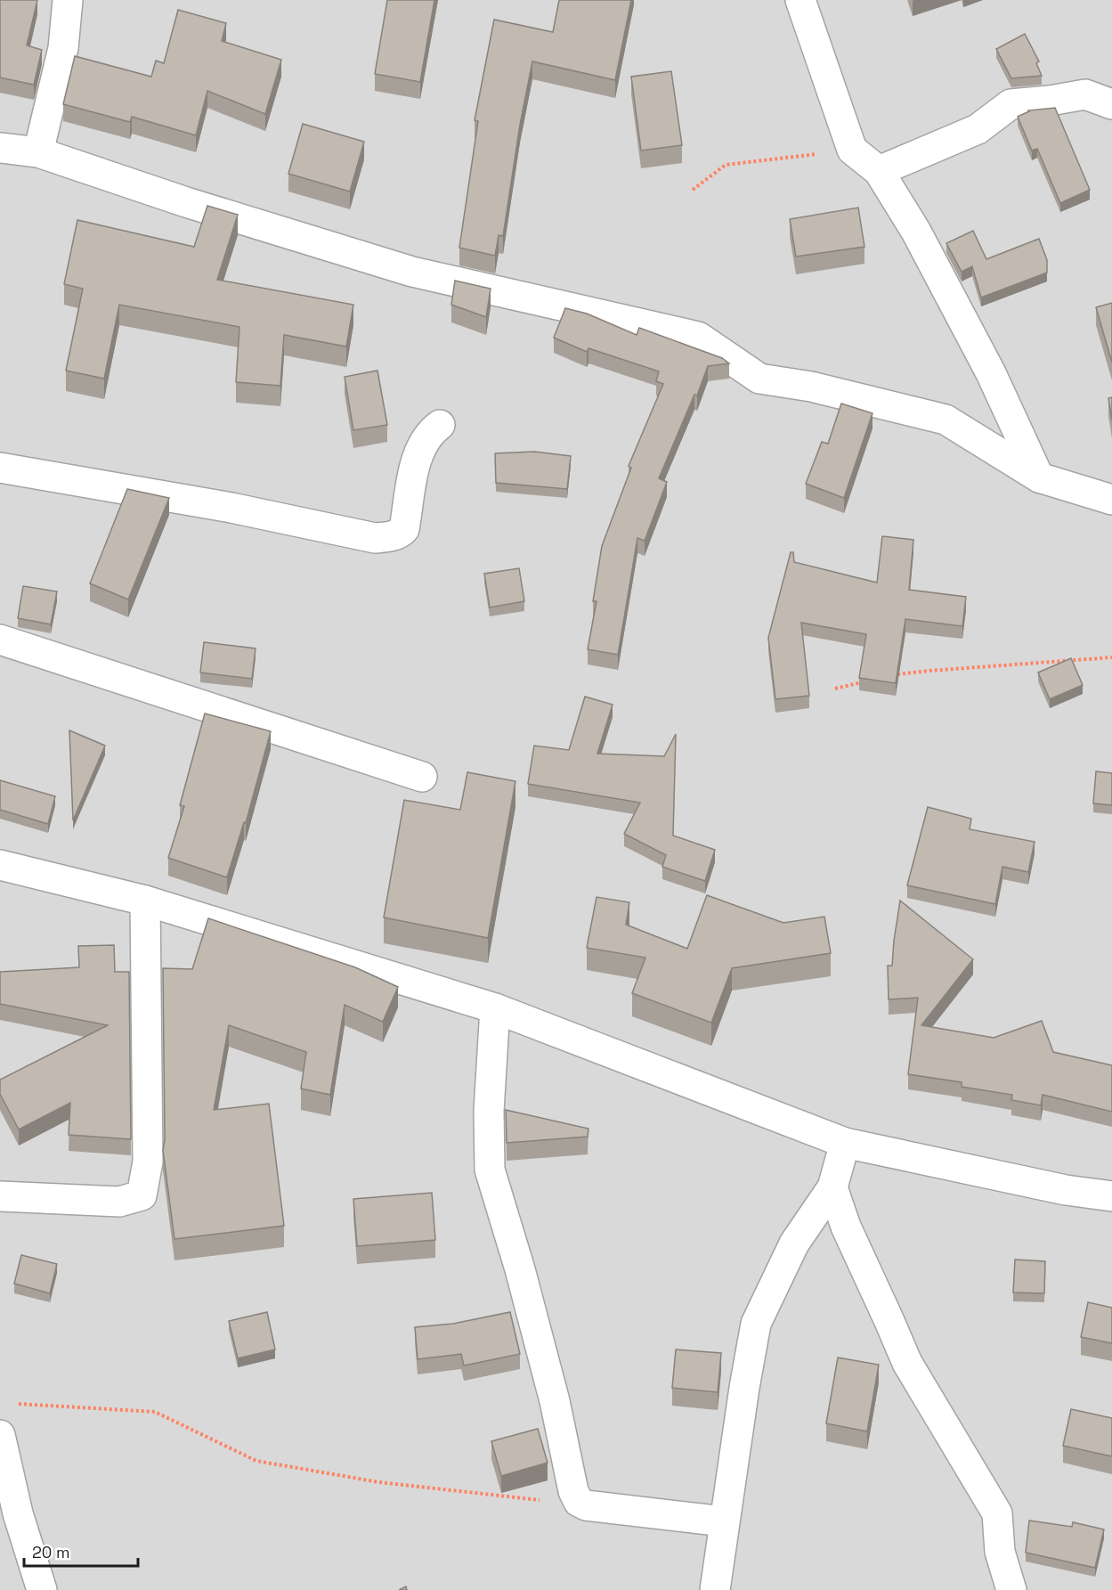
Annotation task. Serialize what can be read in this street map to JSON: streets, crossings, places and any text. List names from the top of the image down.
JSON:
{
  "scale_bar": "20 m"
}
